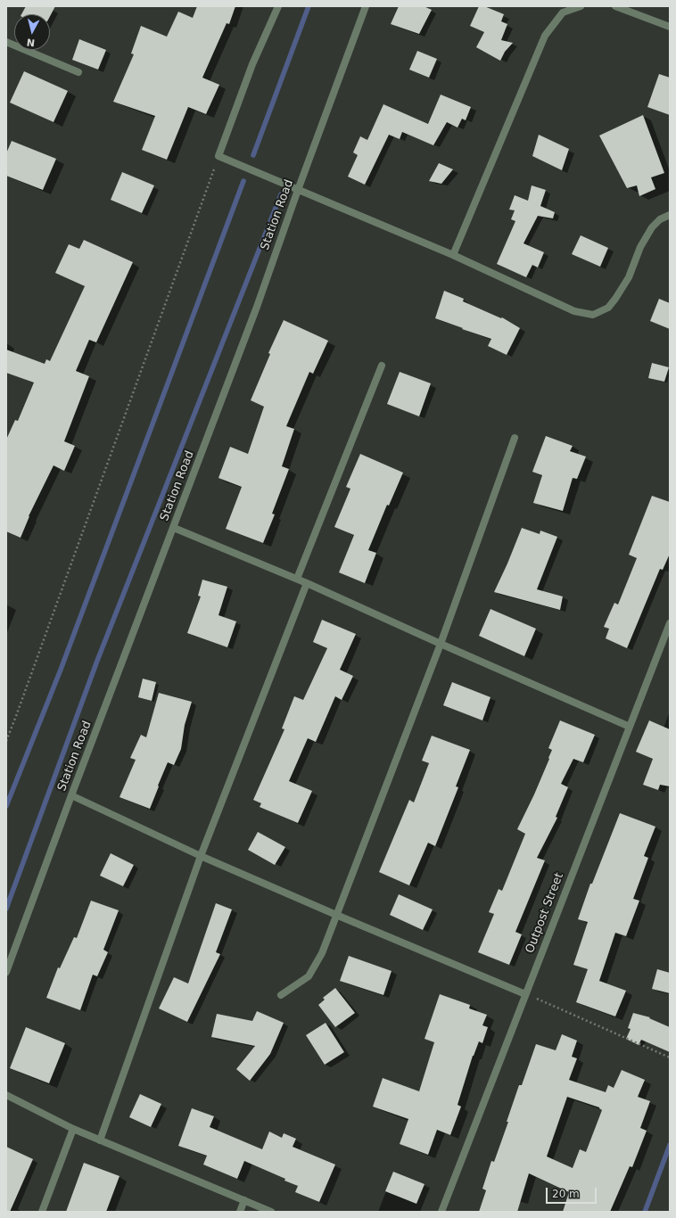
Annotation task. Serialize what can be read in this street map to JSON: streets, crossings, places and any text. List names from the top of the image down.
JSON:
{
  "streets": {
    "street": ["Station Road", "Outpost Street"]
  },
  "scale_bar": "20 m",
  "north": "bottom"
}
